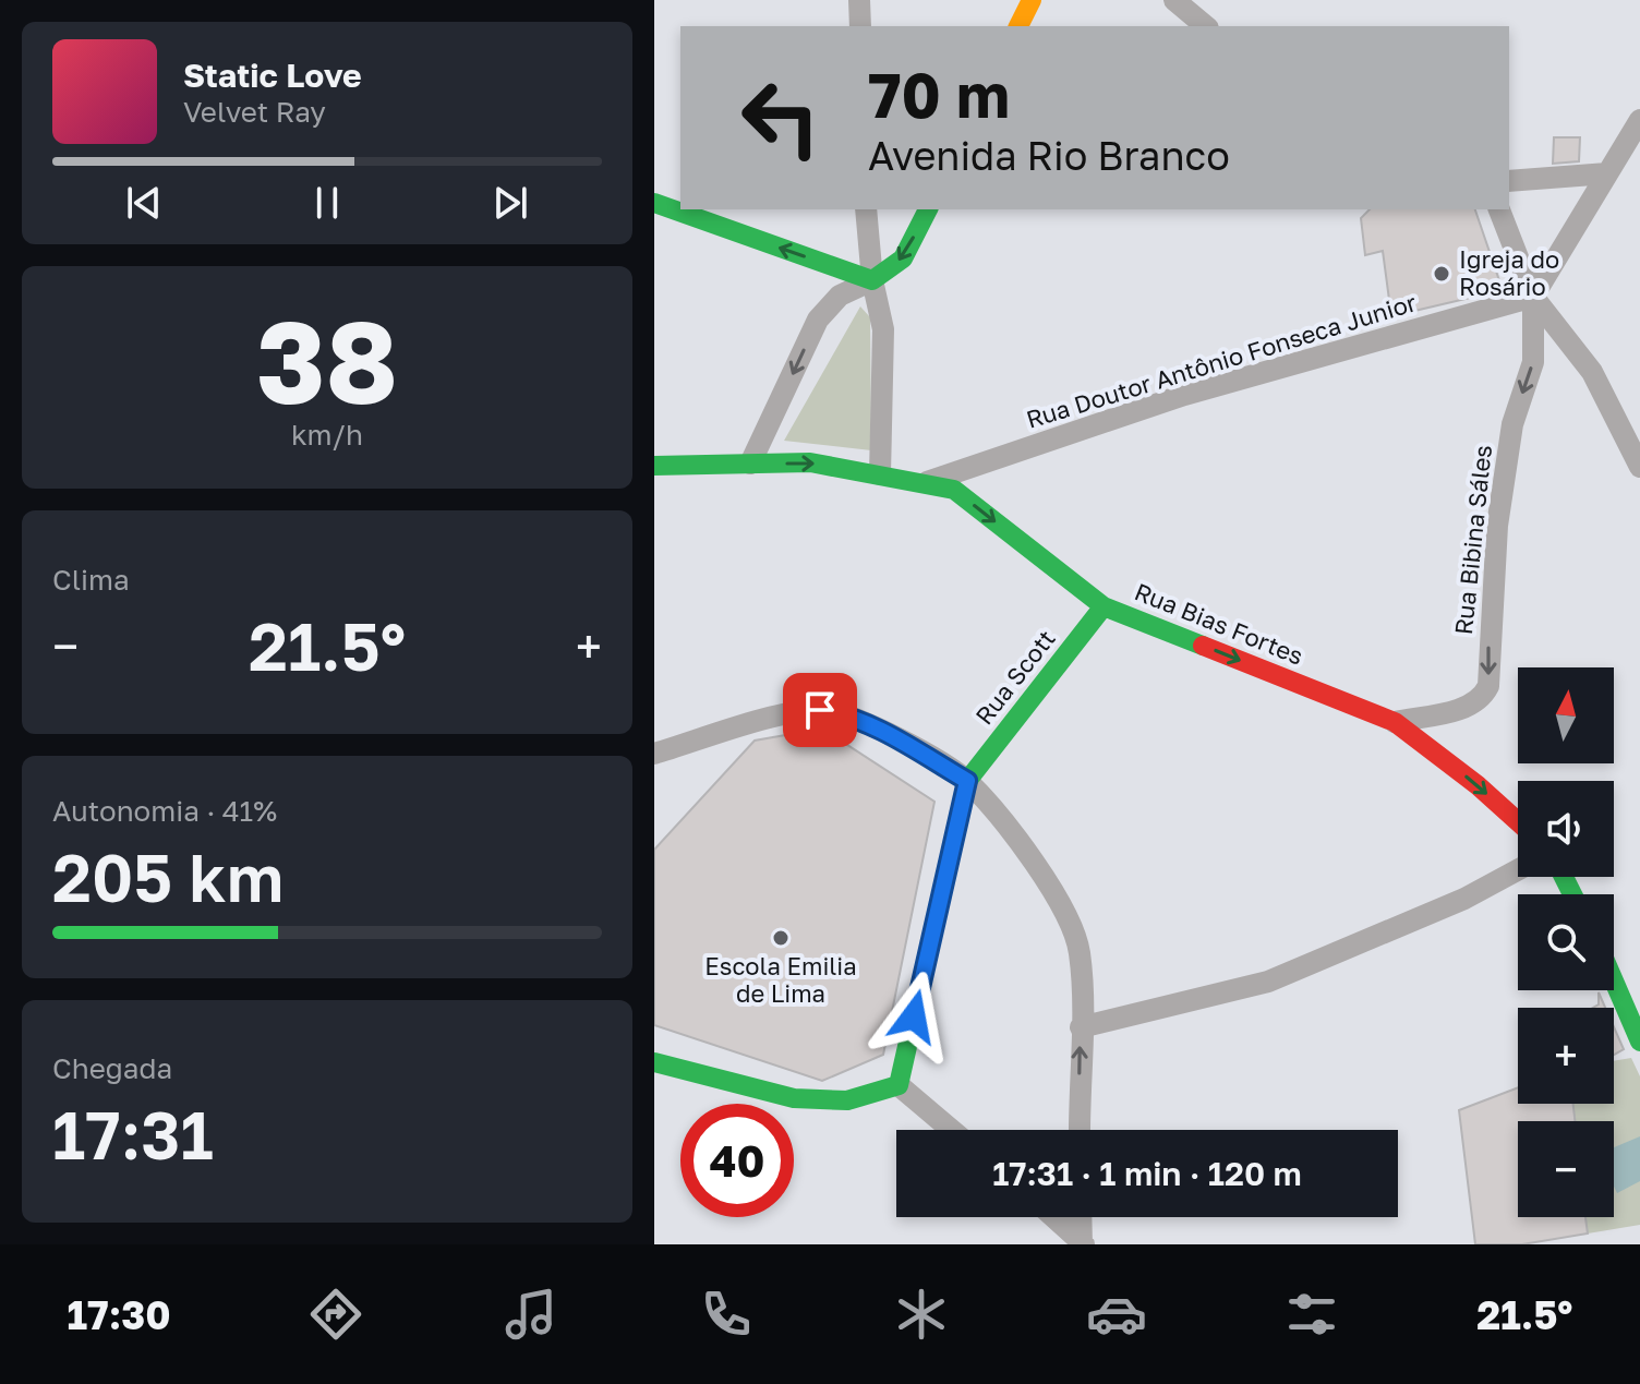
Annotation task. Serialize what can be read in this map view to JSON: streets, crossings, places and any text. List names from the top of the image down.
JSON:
{
  "streets": {
    "street": [
      "Rua Doutor Antônio Fonseca Junior",
      "Rua Bibina Sáles",
      "Rua Bias Fortes",
      "Rua Scott"
    ]
  },
  "crossings": [
    ["Rua Doutor Antônio Fonseca Junior", "Rua Bibina Sáles"],
    ["Rua Doutor Antônio Fonseca Junior", "Rua Bias Fortes"],
    ["Rua Bibina Sáles", "Rua Bias Fortes"],
    ["Rua Bias Fortes", "Rua Scott"]
  ],
  "one_way": ["Rua Bibina Sáles", "Rua Bias Fortes"],
  "places": ["Igreja do Rosário", "Escola Emilia de Lima"],
  "north": "top",
  "page": {
    "turn": ["70 m", "Avenida Rio Branco"],
    "song": ["Static Love", "Velvet Ray"],
    "tile": [
      ["38", "km/h"],
      "Clima",
      ["Autonomia · 41%", "205 km"],
      ["Chegada", "17:31"]
    ],
    "heat": ["−", "21.5°", "+"],
    "map_buttons": ["+", "−"],
    "limit": "40",
    "trip": "17:31 · 1 min · 120 m",
    "tabs": ["17:30", "21.5°"]
  }
}
